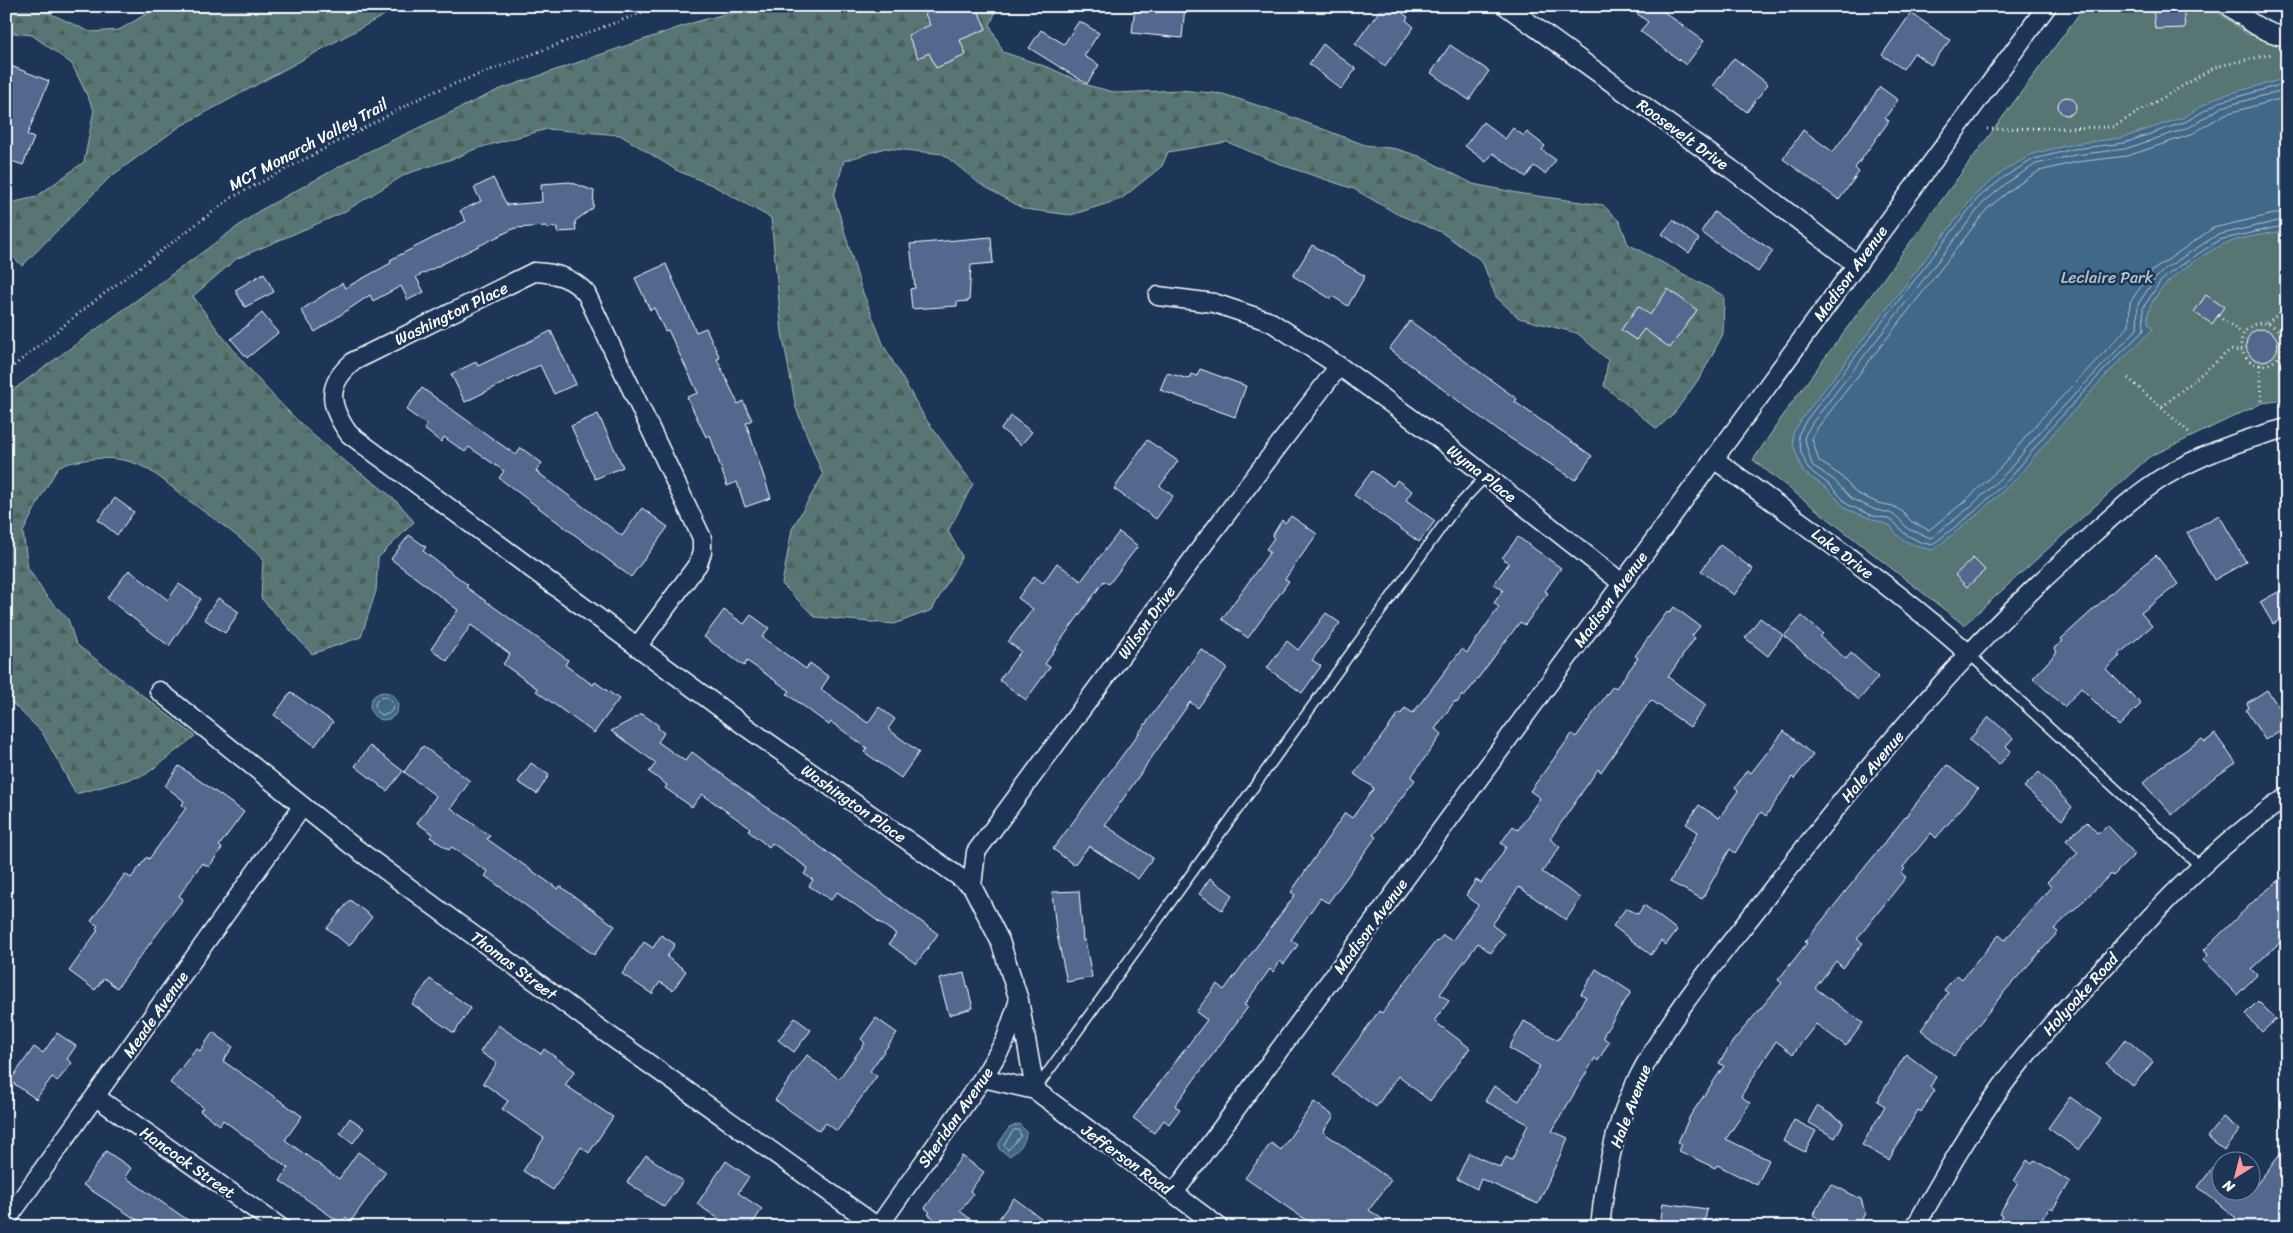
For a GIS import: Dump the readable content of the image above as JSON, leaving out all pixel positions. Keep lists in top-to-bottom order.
{
  "streets": {
    "street": [
      "Roosevelt Drive",
      "Madison Avenue",
      "Washington Place",
      "Wyma Place",
      "Lake Drive",
      "Wilson Drive",
      "Hale Avenue",
      "Thomas Street",
      "Holyoake Road",
      "Meade Avenue",
      "Sheridan Avenue",
      "Jefferson Road",
      "Hancock Street"
    ],
    "path": ["MCT Monarch Valley Trail"]
  },
  "crossings": [
    ["Roosevelt Drive", "Madison Avenue"],
    ["Madison Avenue", "Wyma Place"],
    ["Madison Avenue", "Lake Drive"],
    ["Madison Avenue", "Jefferson Road"],
    ["Washington Place", "Wilson Drive"],
    ["Washington Place", "Sheridan Avenue"],
    ["Wyma Place", "Wilson Drive"],
    ["Lake Drive", "Hale Avenue"],
    ["Thomas Street", "Meade Avenue"],
    ["Thomas Street", "Sheridan Avenue"],
    ["Meade Avenue", "Hancock Street"],
    ["Sheridan Avenue", "Jefferson Road"]
  ],
  "parks": ["Leclaire Park"],
  "north": "bottom left"
}
